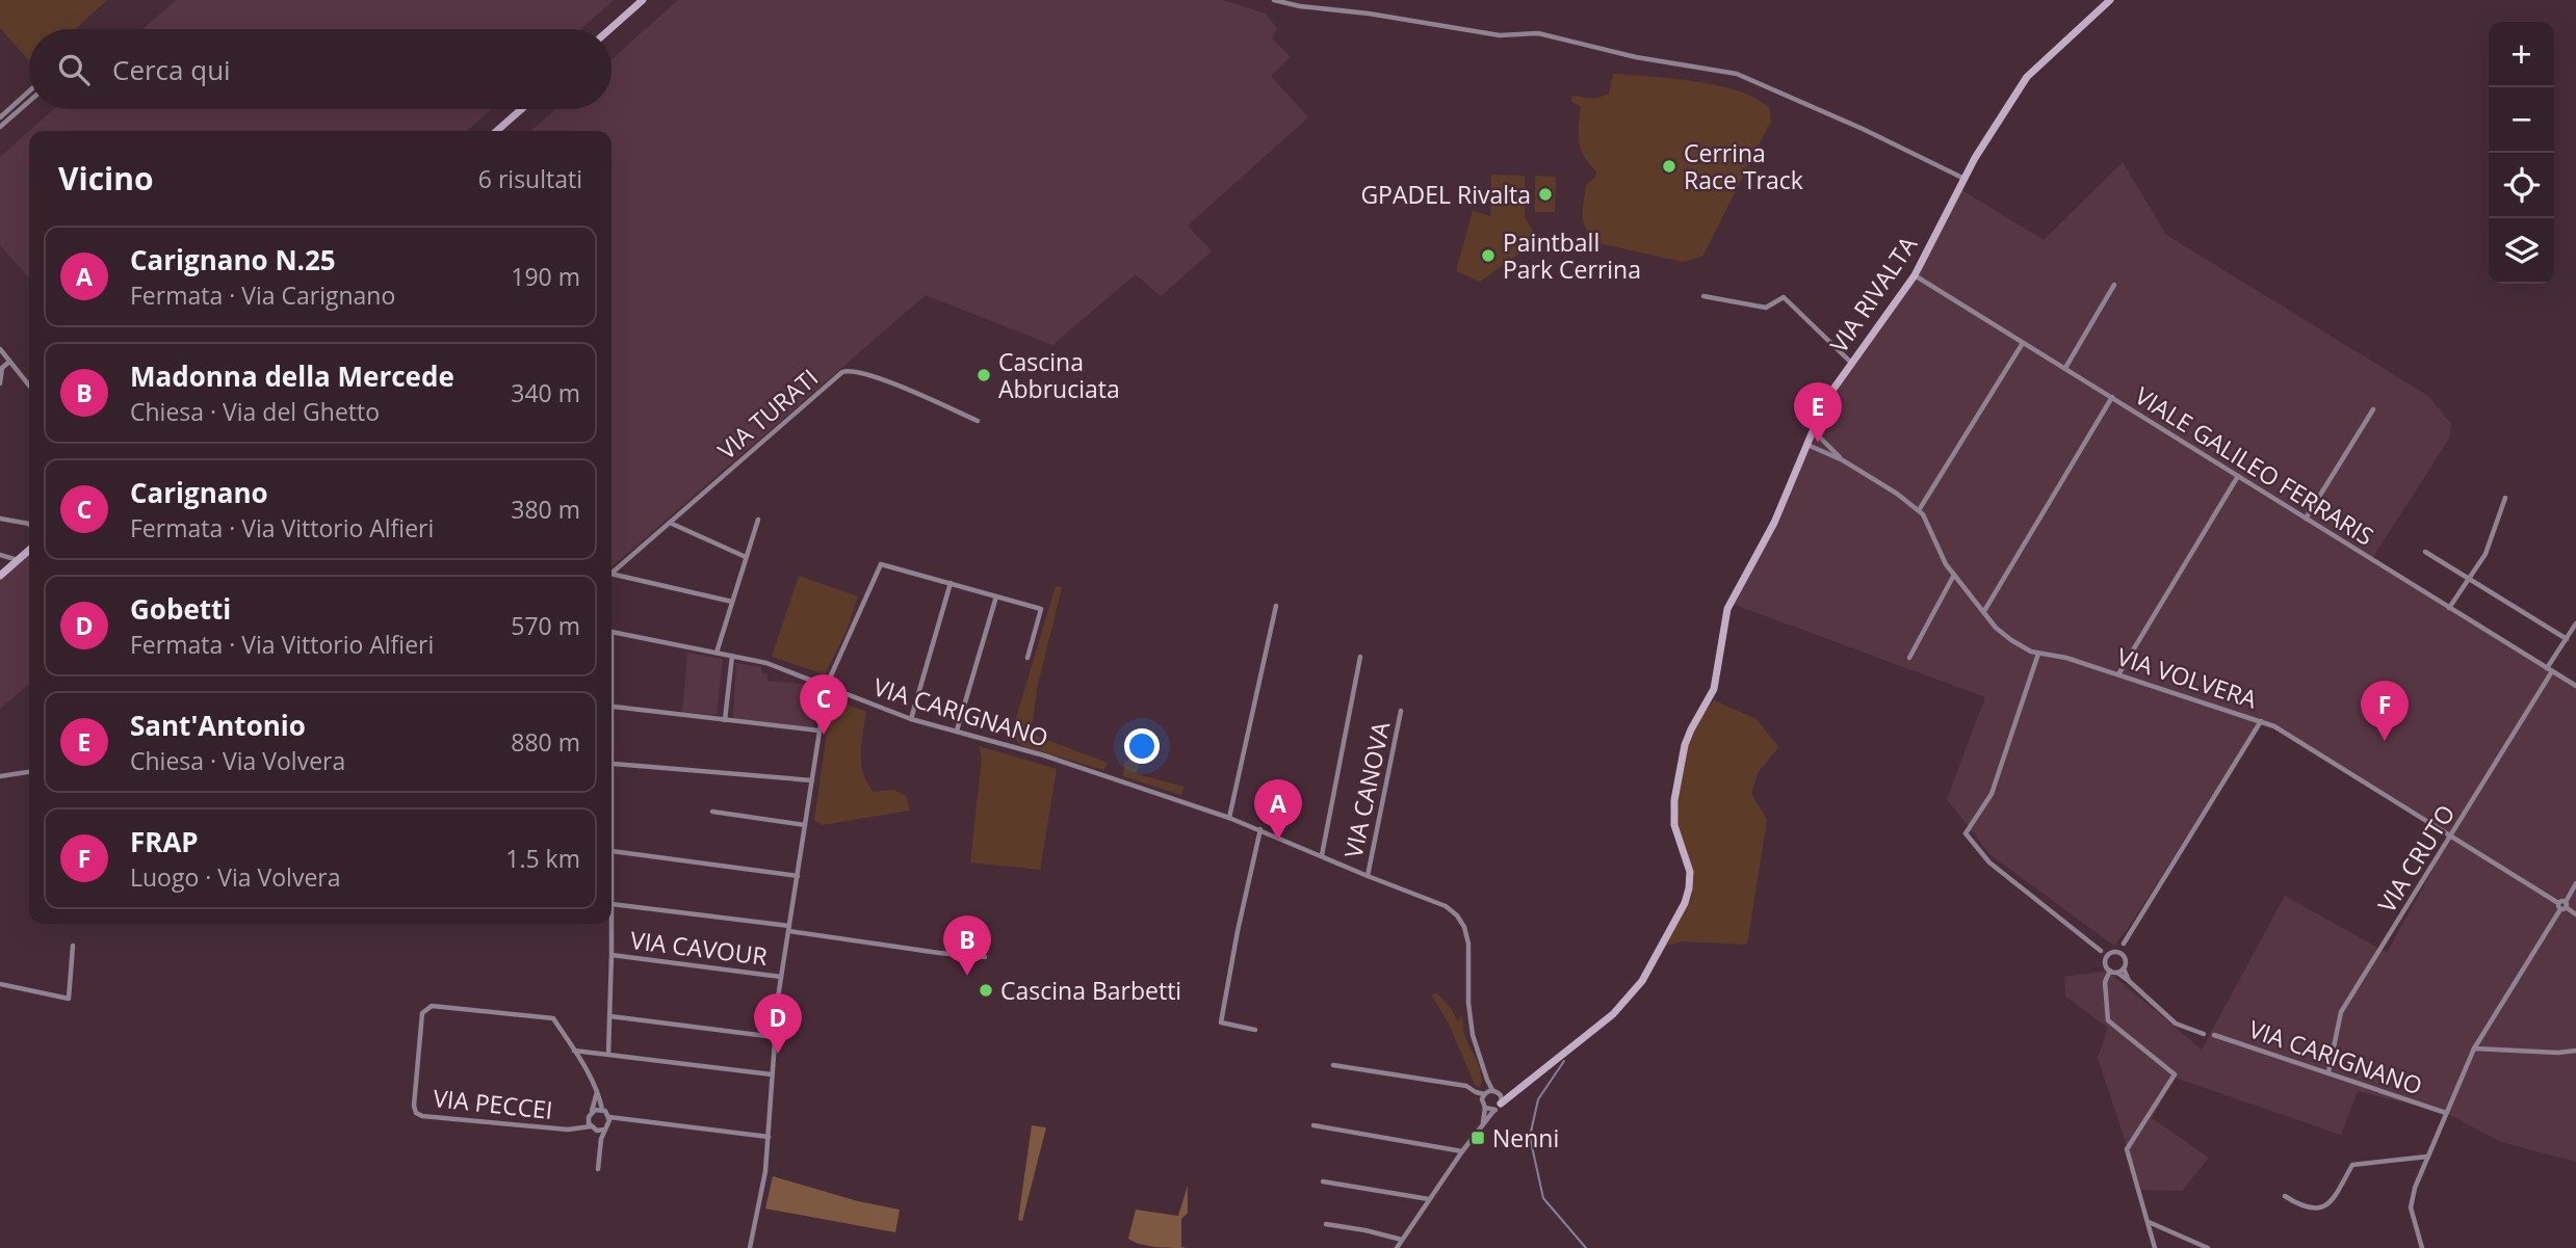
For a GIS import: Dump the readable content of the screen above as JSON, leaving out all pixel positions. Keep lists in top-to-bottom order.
{
  "streets": {
    "street": [
      "VIA RIVALTA",
      "VIA TURATI",
      "VIALE GALILEO FERRARIS",
      "VIA VOLVERA",
      "VIA CARIGNANO",
      "VIA CANOVA",
      "VIA CRUTO",
      "VIA CAVOUR",
      "VIA PECCEI"
    ]
  },
  "crossings": [
    ["VIA RIVALTA", "VIALE GALILEO FERRARIS"],
    ["VIA RIVALTA", "VIA VOLVERA"],
    ["VIALE GALILEO FERRARIS", "VIA CRUTO"],
    ["VIA VOLVERA", "VIA CRUTO"],
    ["VIA CARIGNANO", "VIA CANOVA"],
    ["VIA CARIGNANO", "VIA CRUTO"]
  ],
  "places": {
    "other": [
      "Cerrina Race Track",
      "GPADEL Rivalta",
      "Paintball Park Cerrina",
      "Cascina Abbruciata",
      "Cascina Barbetti"
    ],
    "transit": ["Nenni"]
  },
  "page": {
    "map_buttons": ["+", "−"],
    "search": "Cerca qui",
    "heading": ["Vicino", "6 risultati"],
    "list": [
      {
        "mark": "A",
        "name": "Carignano N.25",
        "note": "Fermata · Via Carignano",
        "value": "190 m"
      },
      {
        "mark": "B",
        "name": "Madonna della Mercede",
        "note": "Chiesa · Via del Ghetto",
        "value": "340 m"
      },
      {
        "mark": "C",
        "name": "Carignano",
        "note": "Fermata · Via Vittorio Alfieri",
        "value": "380 m"
      },
      {
        "mark": "D",
        "name": "Gobetti",
        "note": "Fermata · Via Vittorio Alfieri",
        "value": "570 m"
      },
      {
        "mark": "E",
        "name": "Sant'Antonio",
        "note": "Chiesa · Via Volvera",
        "value": "880 m"
      },
      {
        "mark": "F",
        "name": "FRAP",
        "note": "Luogo · Via Volvera",
        "value": "1.5 km"
      }
    ],
    "pins": [
      "E",
      "C",
      "F",
      "A",
      "B",
      "D"
    ]
  }
}
